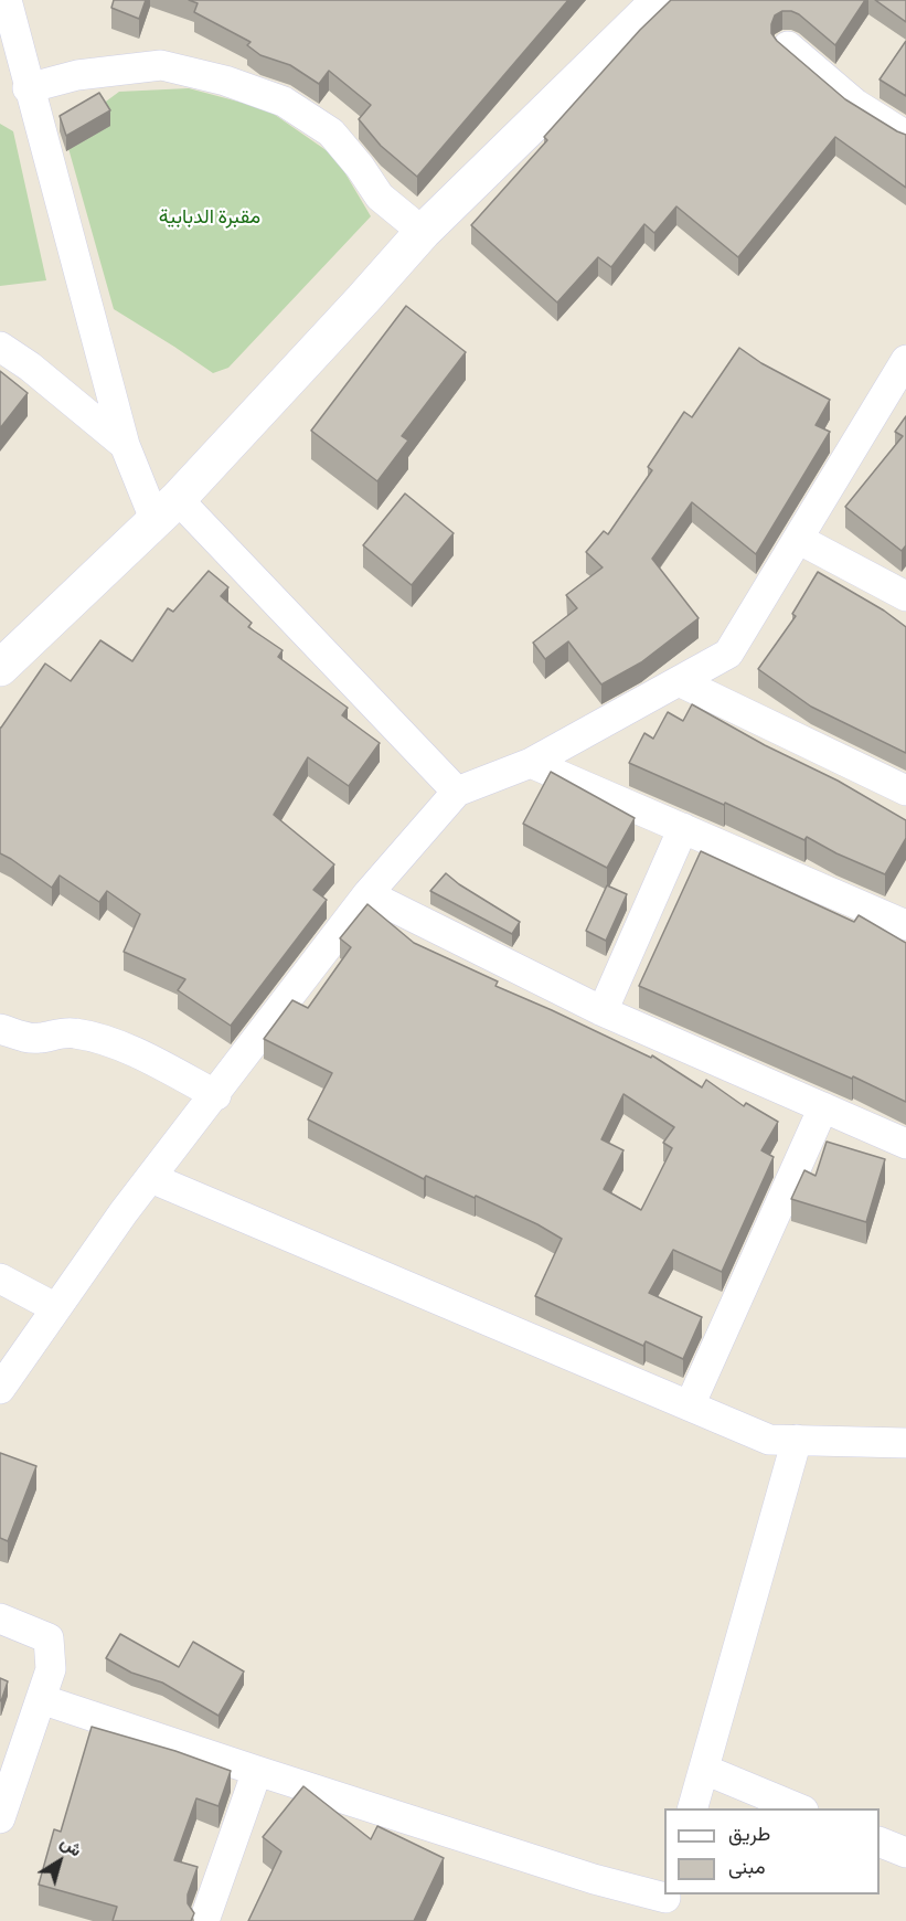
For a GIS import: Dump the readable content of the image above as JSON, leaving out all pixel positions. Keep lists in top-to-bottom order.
{
  "parks": ["مقبرة الدبابية"],
  "legend": ["طريق", "مبنى"],
  "north": "top right"
}
